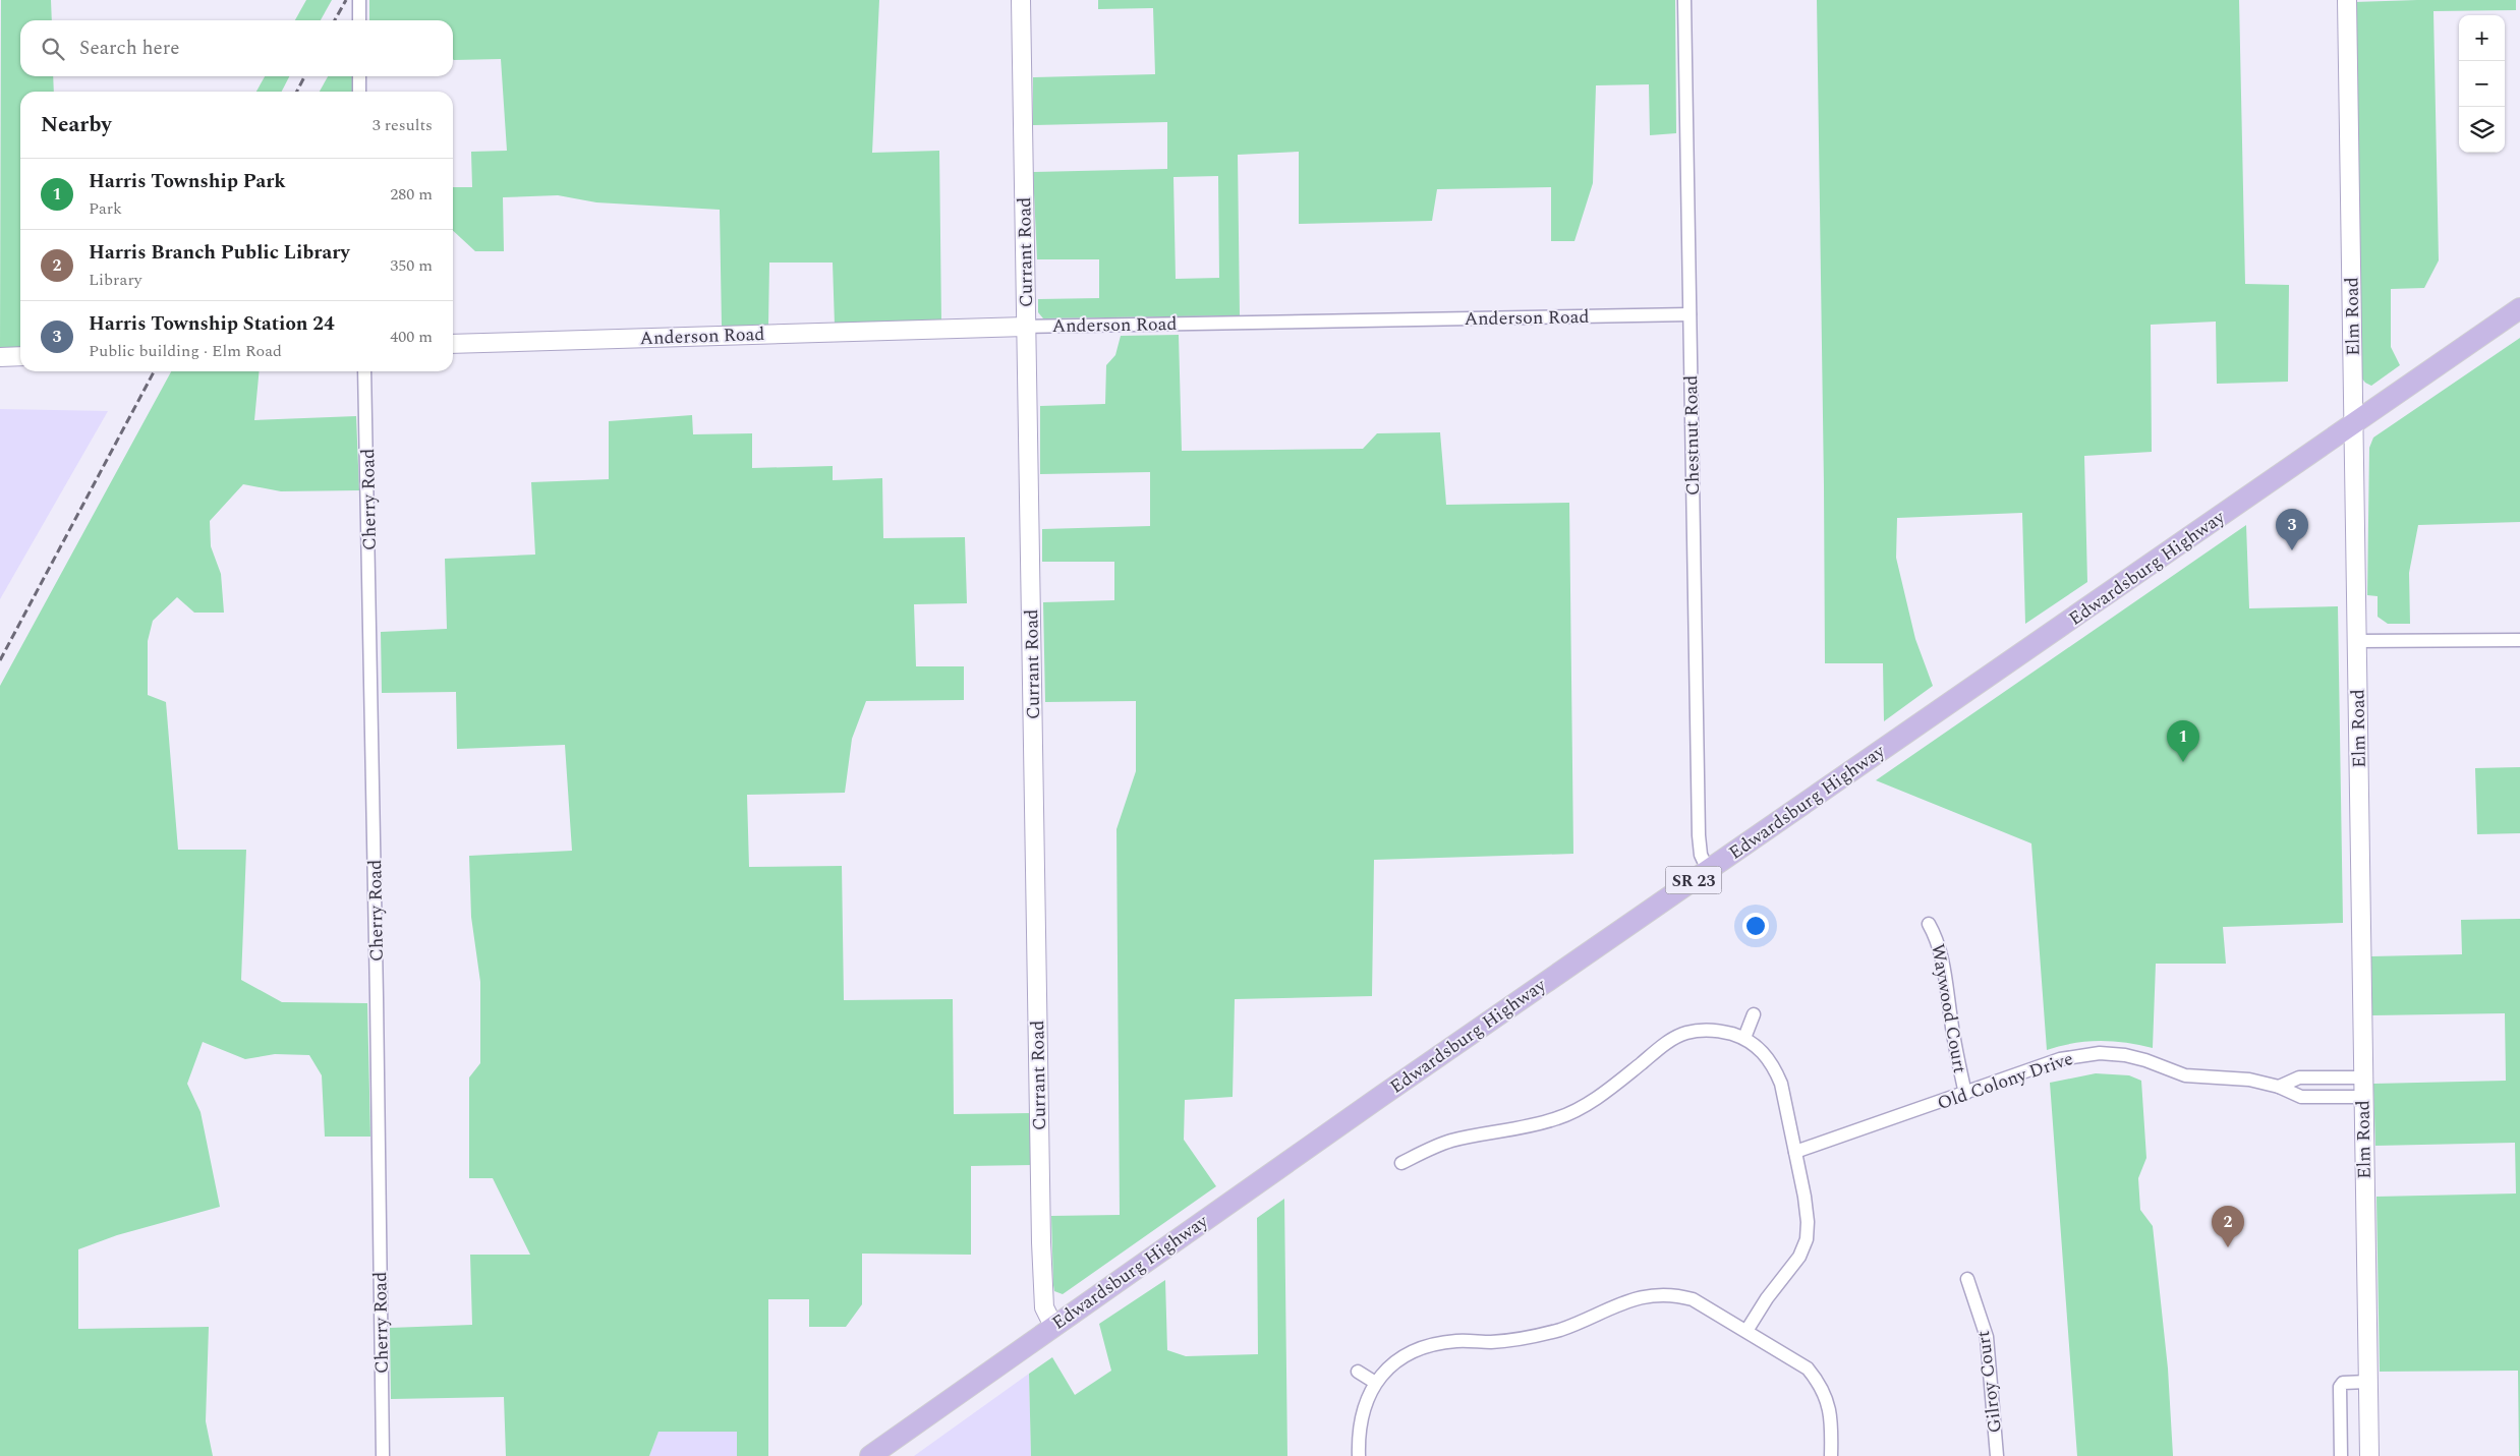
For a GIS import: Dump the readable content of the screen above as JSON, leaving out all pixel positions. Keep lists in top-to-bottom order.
{
  "streets": {
    "main road": ["Edwardsburg Highway", "SR 23"],
    "street": [
      "Currant Road",
      "Elm Road",
      "Anderson Road",
      "Chestnut Road",
      "Cherry Road",
      "Waywood Court",
      "Old Colony Drive",
      "Gilroy Court"
    ]
  },
  "crossings": [
    ["Currant Road", "Anderson Road"],
    ["Currant Road", "Edwardsburg Highway"],
    ["Elm Road", "Edwardsburg Highway"],
    ["Elm Road", "Old Colony Drive"],
    ["Anderson Road", "Chestnut Road"],
    ["Chestnut Road", "Edwardsburg Highway"],
    ["Waywood Court", "Old Colony Drive"]
  ],
  "page": {
    "map_buttons": ["+", "−"],
    "search": "Search here",
    "heading": ["Nearby", "3 results"],
    "list": [
      {
        "mark": "1",
        "name": "Harris Township Park",
        "note": "Park",
        "value": "280 m"
      },
      {
        "mark": "2",
        "name": "Harris Branch Public Library",
        "note": "Library",
        "value": "350 m"
      },
      {
        "mark": "3",
        "name": "Harris Township Station 24",
        "note": "Public building · Elm Road",
        "value": "400 m"
      }
    ],
    "pins": ["3", "1", "2"]
  }
}
